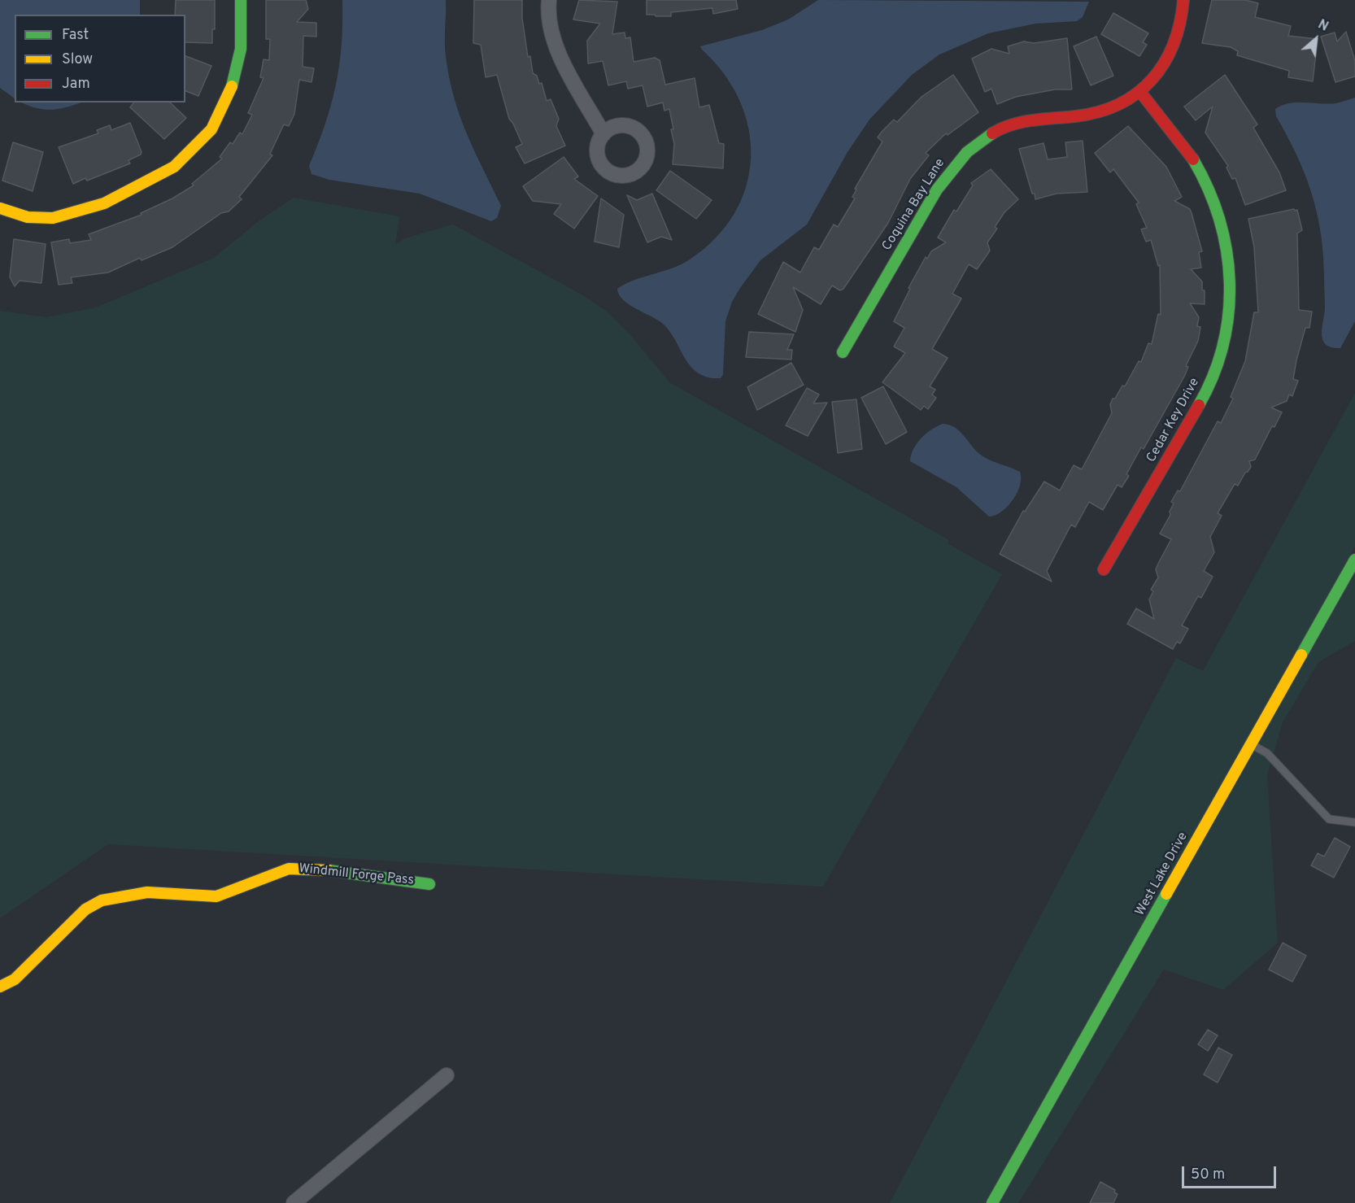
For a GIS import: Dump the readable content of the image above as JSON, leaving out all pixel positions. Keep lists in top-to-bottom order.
{
  "streets": {
    "street": [
      "Coquina Bay Lane",
      "Cedar Key Drive",
      "West Lake Drive",
      "Windmill Forge Pass"
    ]
  },
  "crossings": [
    ["Coquina Bay Lane", "Cedar Key Drive"]
  ],
  "legend": ["Fast", "Slow", "Jam"],
  "scale_bar": "50 m",
  "north": "top right"
}
